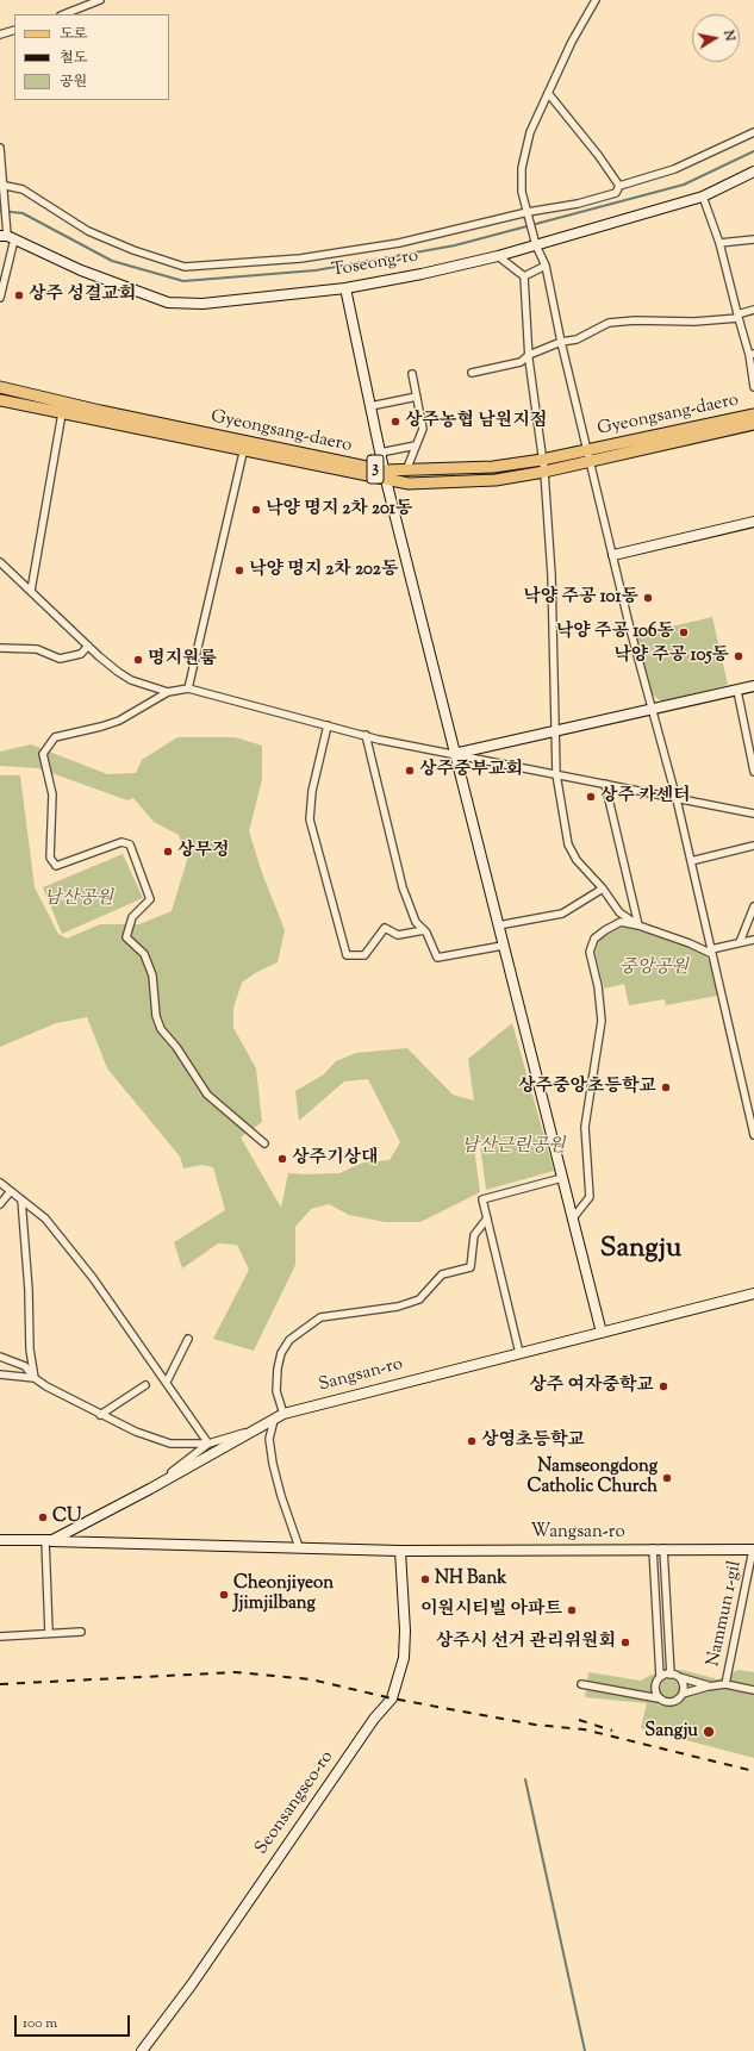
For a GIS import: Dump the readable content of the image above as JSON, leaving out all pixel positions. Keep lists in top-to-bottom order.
{
  "streets": {
    "main road": ["Gyeongsang-daero", "3"],
    "street": [
      "Toseong-ro",
      "Sangsan-ro",
      "Wangsan-ro",
      "Nammun 1-gil",
      "Seonsangseo-ro"
    ]
  },
  "crossings": [
    ["Sangsan-ro", "Wangsan-ro"],
    ["Wangsan-ro", "Nammun 1-gil"],
    ["Wangsan-ro", "Seonsangseo-ro"]
  ],
  "districts": ["Sangju"],
  "parks": ["남산공원", "중앙공원", "남산근린공원"],
  "places": [
    "상주 성결교회",
    "상주농협 남원지점",
    "낙양 명지 2차 201동",
    "낙양 명지 2차 202동",
    "낙양 주공 101동",
    "낙양 주공 106동",
    "낙양 주공 105동",
    "명지원룸",
    "상주중부교회",
    "상주 카센터",
    "상무정",
    "상주중앙초등학교",
    "상주기상대",
    "상주 여자중학교",
    "상영초등학교",
    "Namseongdong Catholic Church",
    "CU",
    "NH Bank",
    "Cheonjiyeon Jjimjilbang",
    "이원시티빌 아파트",
    "상주시 선거 관리위원회",
    "Sangju"
  ],
  "legend": ["도로", "철도", "공원"],
  "scale_bar": "100 m",
  "north": "right"
}
